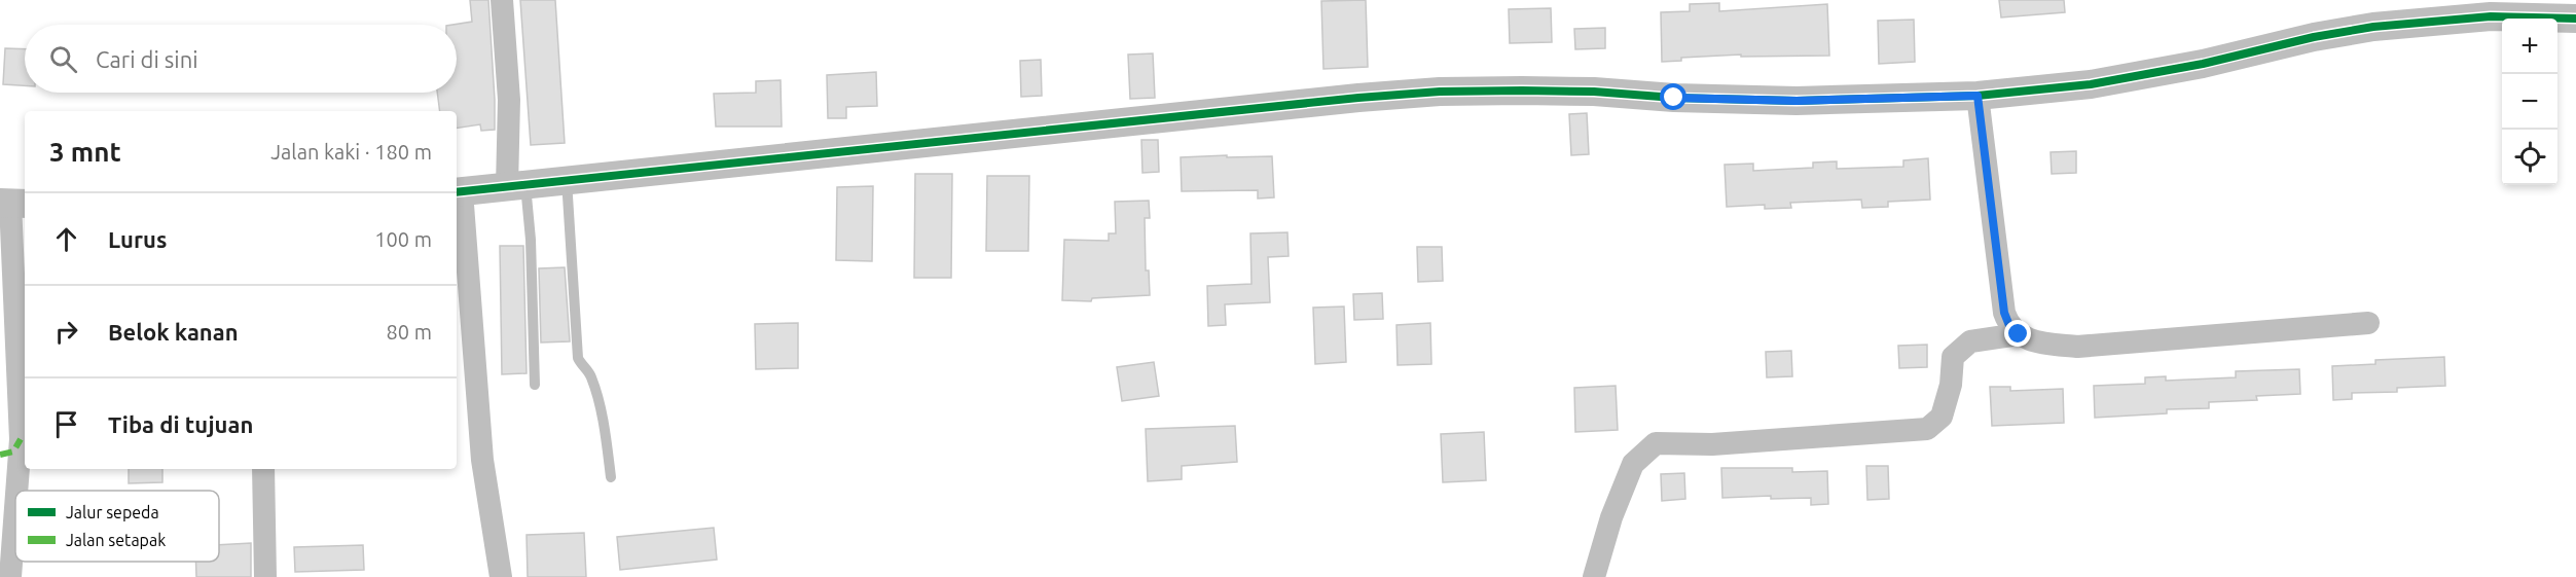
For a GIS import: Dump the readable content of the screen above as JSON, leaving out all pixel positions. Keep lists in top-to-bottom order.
{
  "legend": ["Jalur sepeda", "Jalan setapak"],
  "page": {
    "map_buttons": ["+", "−"],
    "search": "Cari di sini",
    "heading": ["3 mnt", "Jalan kaki · 180 m"],
    "list": [
      ["Lurus", "100 m"],
      ["Belok kanan", "80 m"],
      "Tiba di tujuan"
    ]
  }
}
